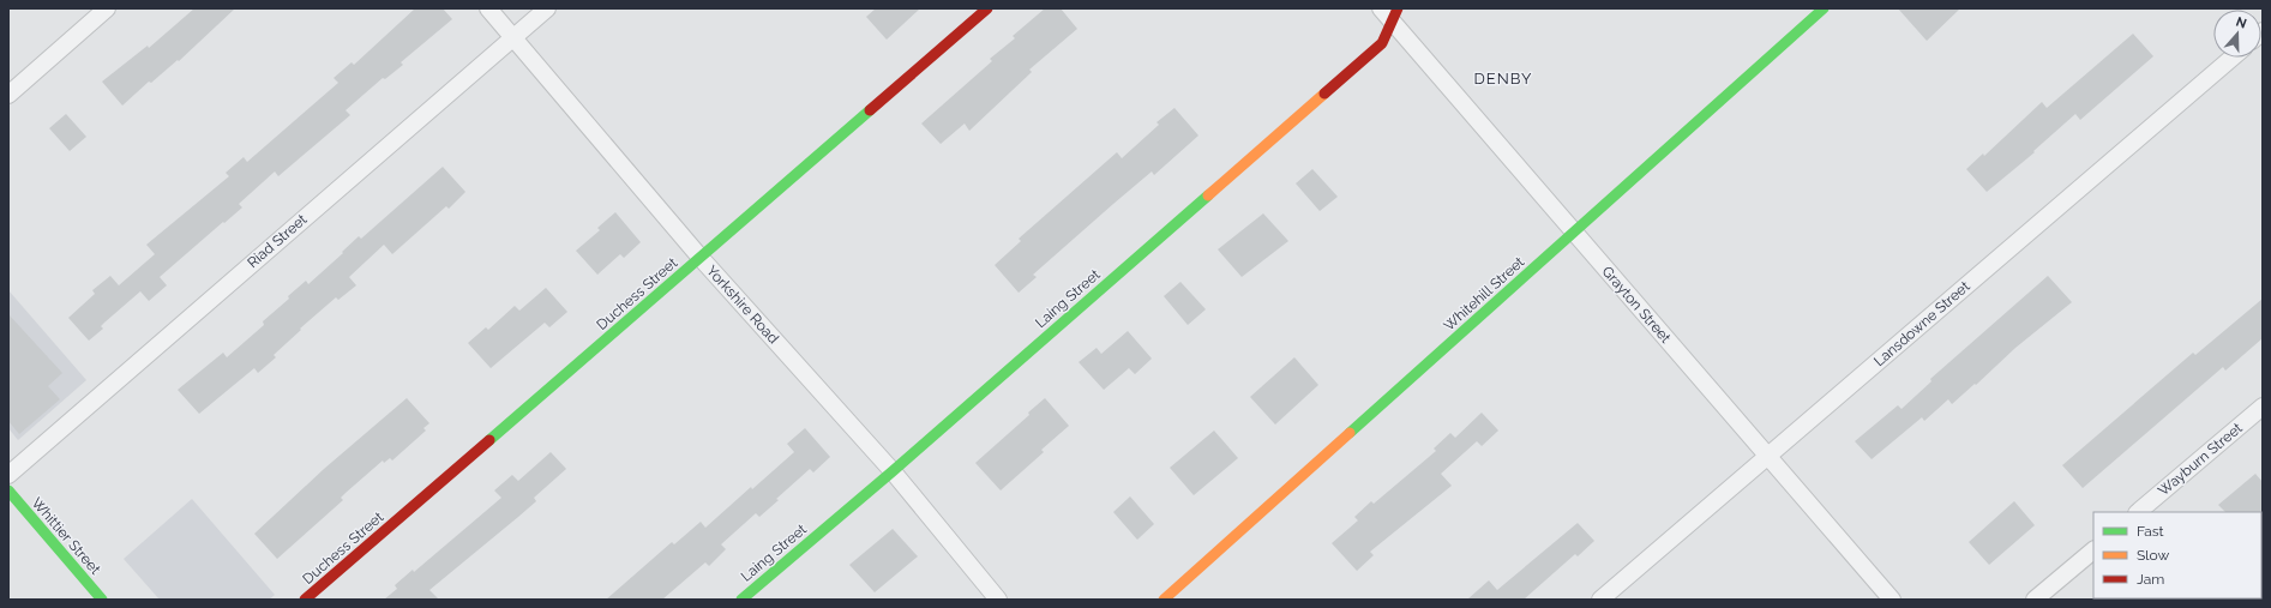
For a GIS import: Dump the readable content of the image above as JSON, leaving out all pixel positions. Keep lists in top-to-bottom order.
{
  "streets": {
    "street": [
      "Riad Street",
      "Duchess Street",
      "Whitehill Street",
      "Laing Street",
      "Yorkshire Road",
      "Grayton Street",
      "Lansdowne Street",
      "Wayburn Street",
      "Whittier Street"
    ]
  },
  "crossings": [
    ["Riad Street", "Yorkshire Road"],
    ["Duchess Street", "Yorkshire Road"],
    ["Whitehill Street", "Grayton Street"],
    ["Laing Street", "Yorkshire Road"],
    ["Laing Street", "Grayton Street"],
    ["Grayton Street", "Lansdowne Street"]
  ],
  "districts": ["DENBY"],
  "legend": ["Fast", "Slow", "Jam"],
  "north": "top"
}
